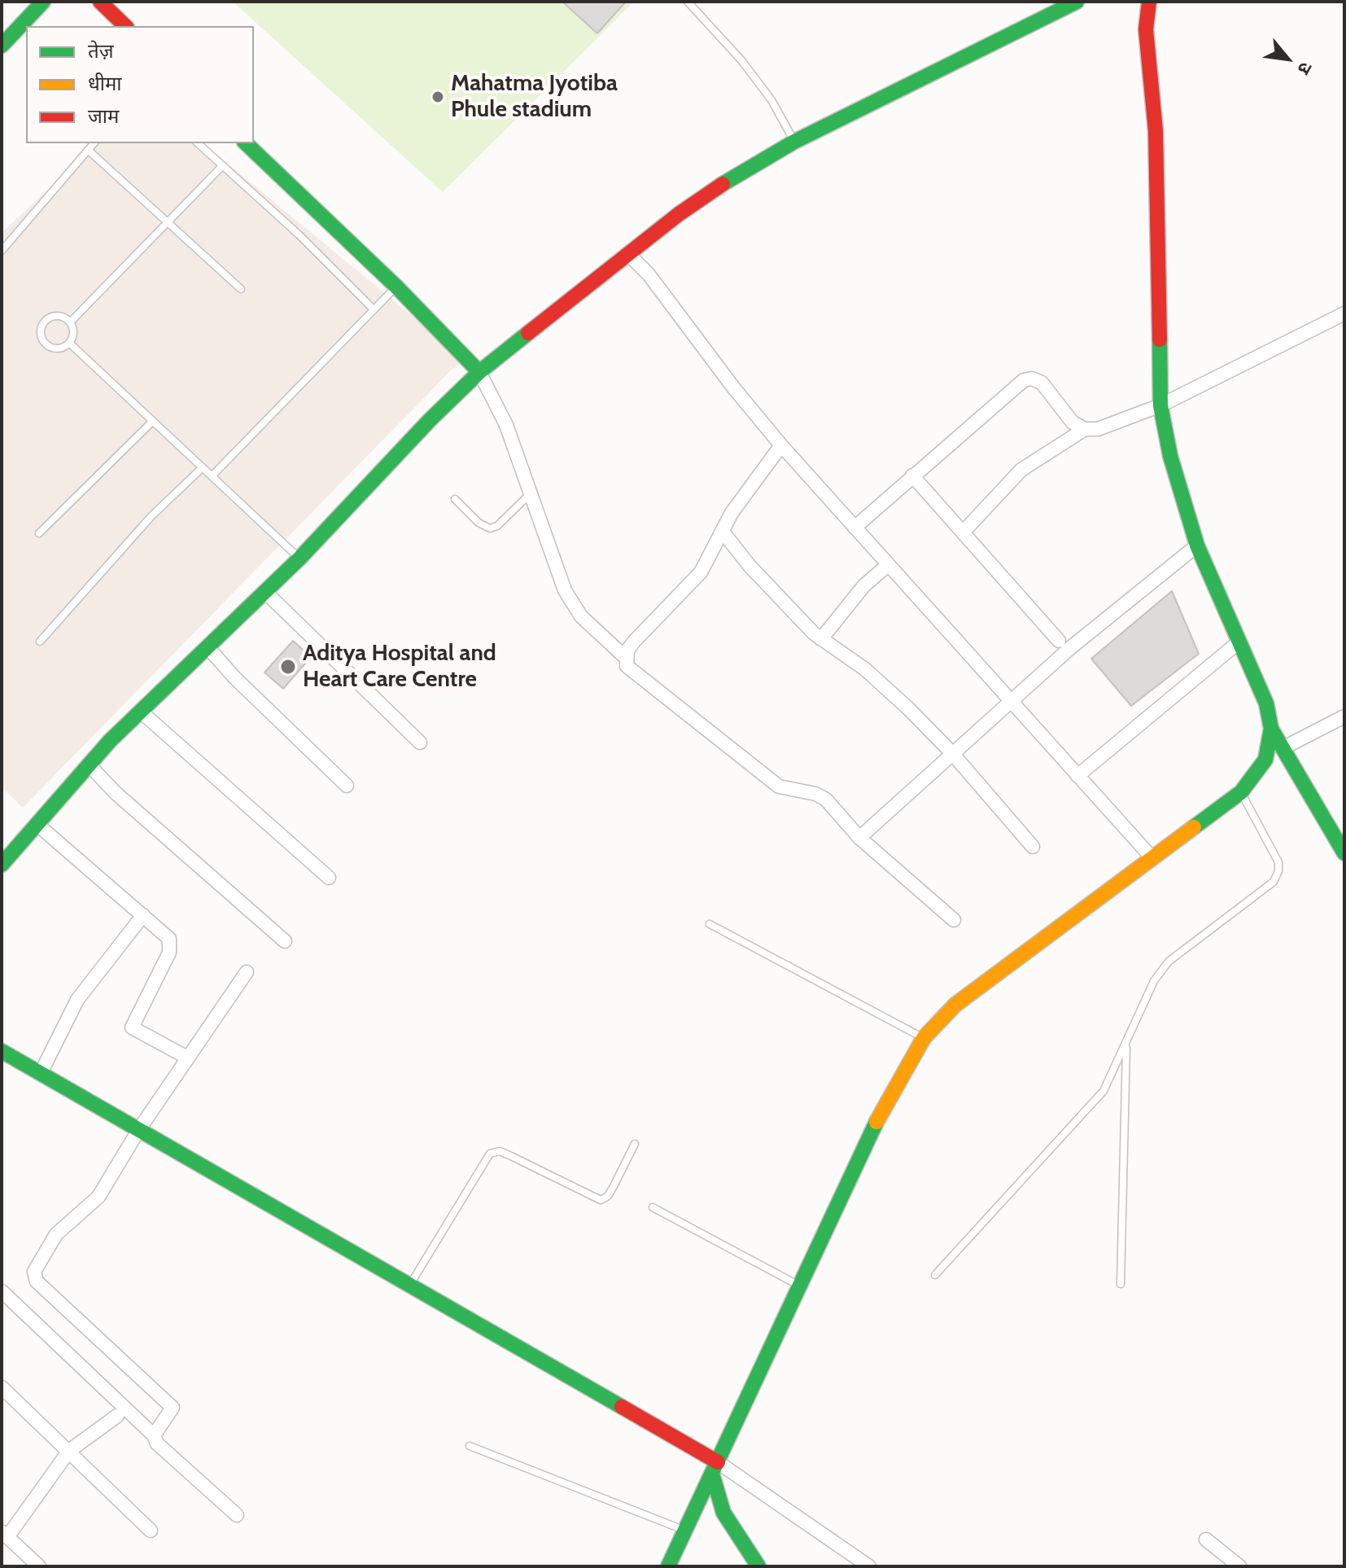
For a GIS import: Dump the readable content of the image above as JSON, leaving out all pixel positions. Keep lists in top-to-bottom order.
{
  "places": ["Mahatma Jyotiba Phule stadium", "Aditya Hospital and Heart Care Centre"],
  "legend": ["तेज़", "धीमा", "जाम"],
  "north": "bottom right"
}
